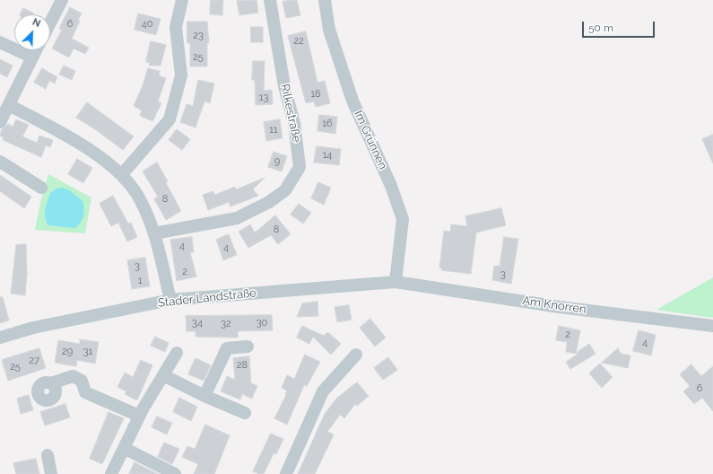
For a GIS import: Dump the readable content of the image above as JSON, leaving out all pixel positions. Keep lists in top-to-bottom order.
{
  "streets": {
    "street": [
      "Rilkestraße",
      "Im Grünnen",
      "Stader Landstraße",
      "Am Knorren"
    ]
  },
  "crossings": [
    ["Im Grünnen", "Stader Landstraße"],
    ["Im Grünnen", "Am Knorren"],
    ["Stader Landstraße", "Am Knorren"]
  ],
  "house_numbers": [
    "6",
    "40",
    "23",
    "22",
    "25",
    "18",
    "13",
    "16",
    "11",
    "14",
    "9",
    "8",
    "8",
    "4",
    "4",
    "3",
    "2",
    "3",
    "1",
    "34",
    "30",
    "32",
    "2",
    "4",
    "29",
    "31",
    "27",
    "28",
    "25",
    "6"
  ],
  "scale_bar": "50 m",
  "north": "top right"
}
